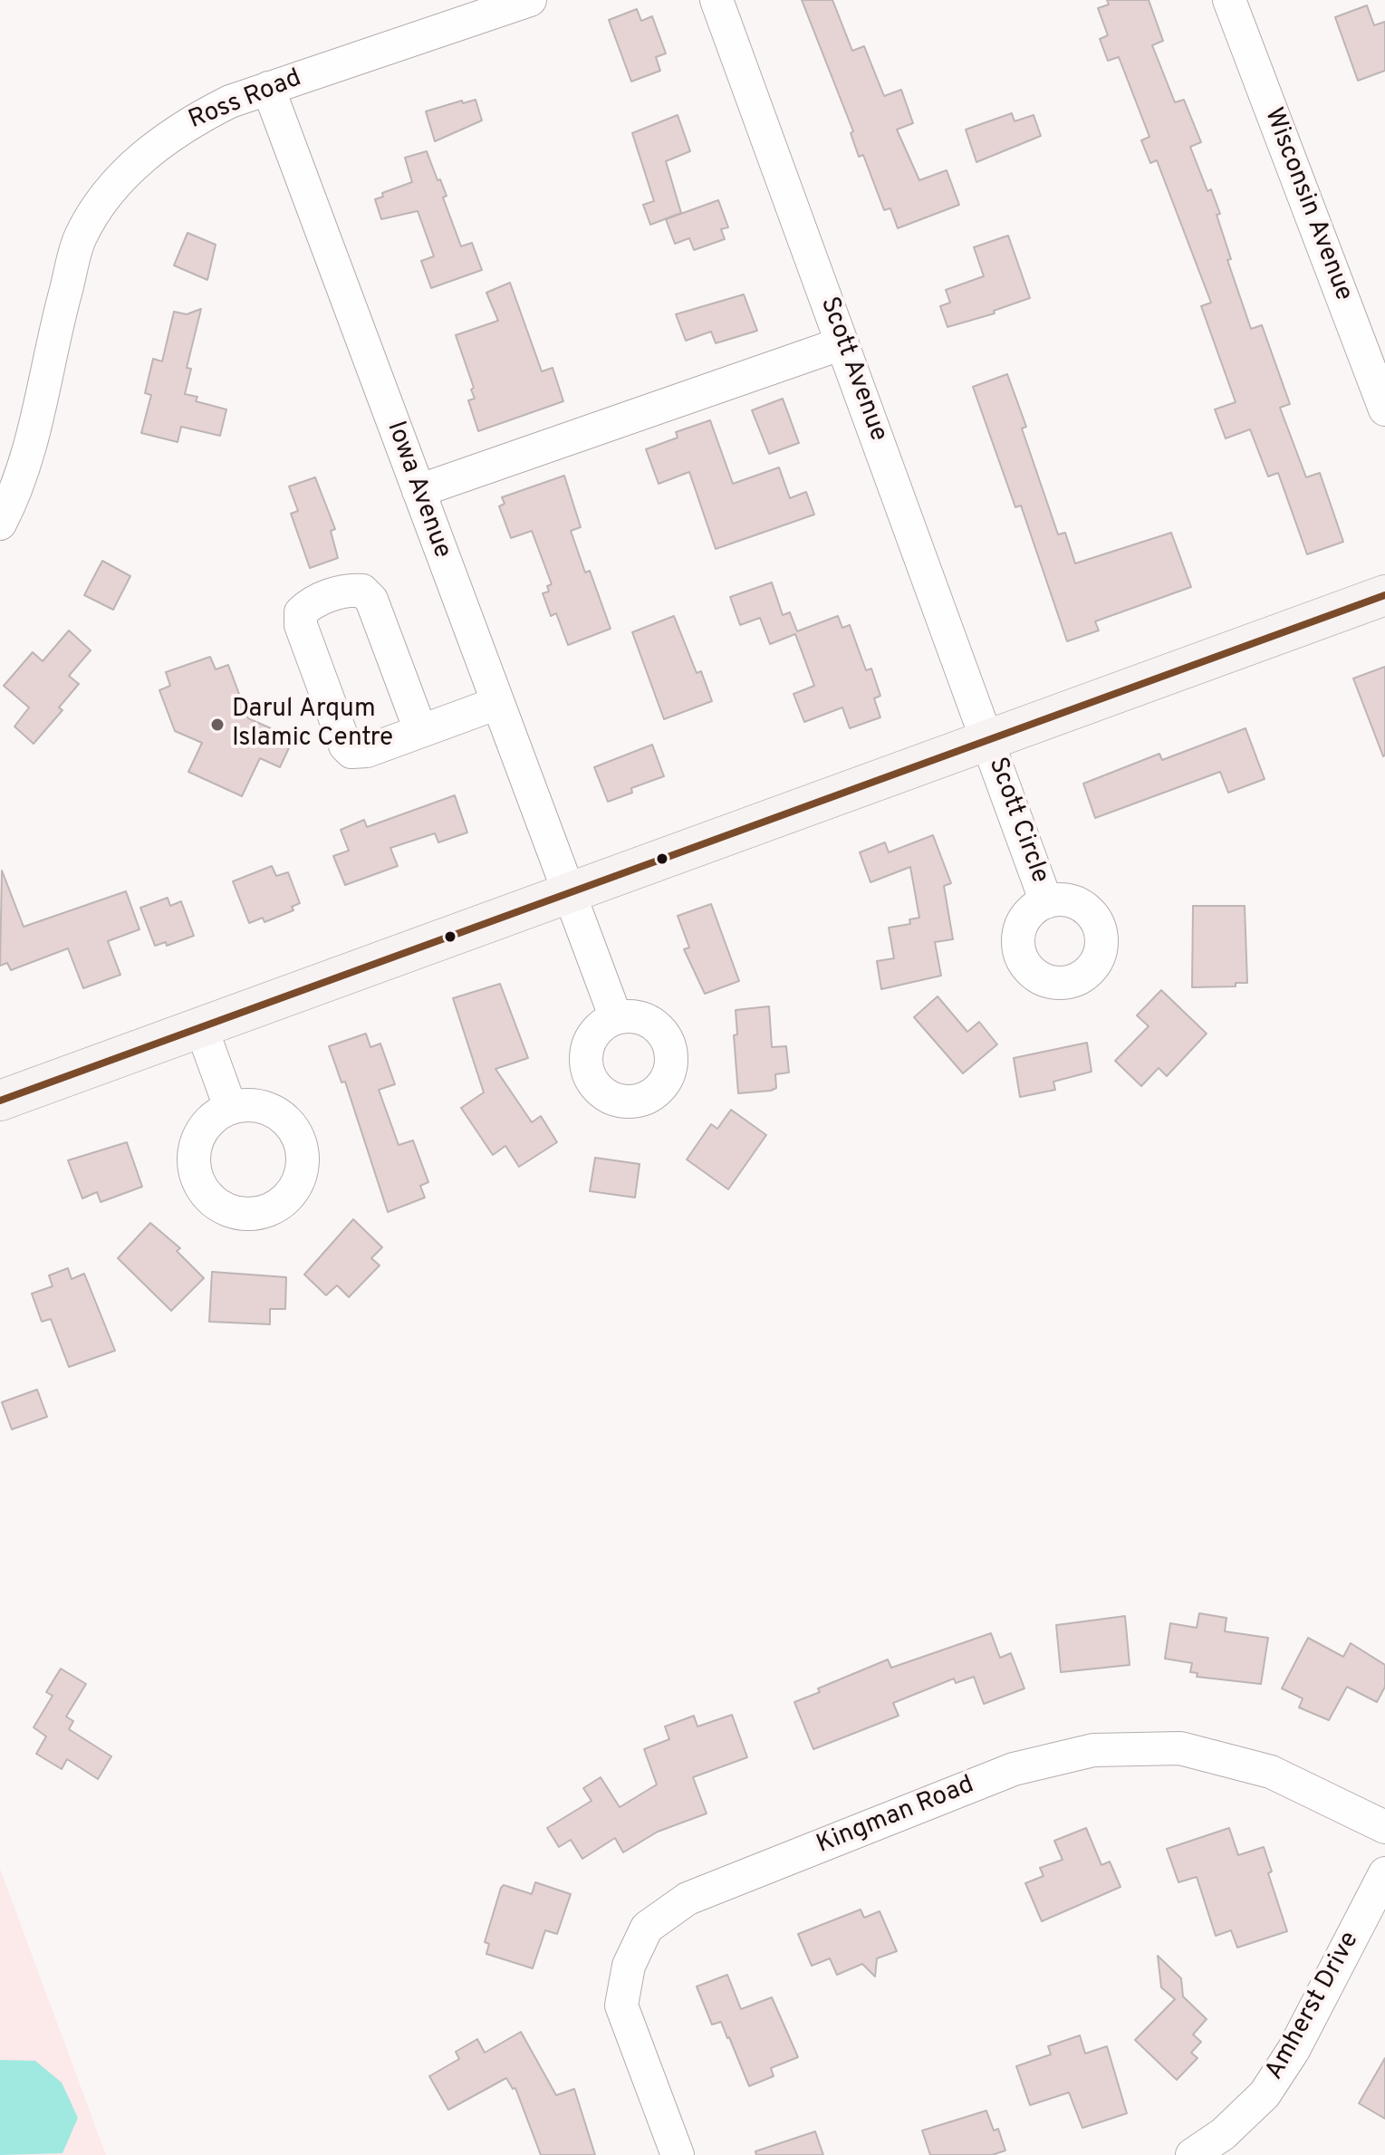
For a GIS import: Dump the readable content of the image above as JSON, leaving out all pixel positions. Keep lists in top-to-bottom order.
{
  "streets": {
    "street": [
      "Ross Road",
      "Wisconsin Avenue",
      "Scott Avenue",
      "Iowa Avenue",
      "Scott Circle",
      "Kingman Road",
      "Amherst Drive"
    ]
  },
  "crossings": [
    ["Ross Road", "Iowa Avenue"],
    ["Scott Avenue", "Scott Circle"]
  ],
  "places": ["Darul Arqum Islamic Centre"]
}
